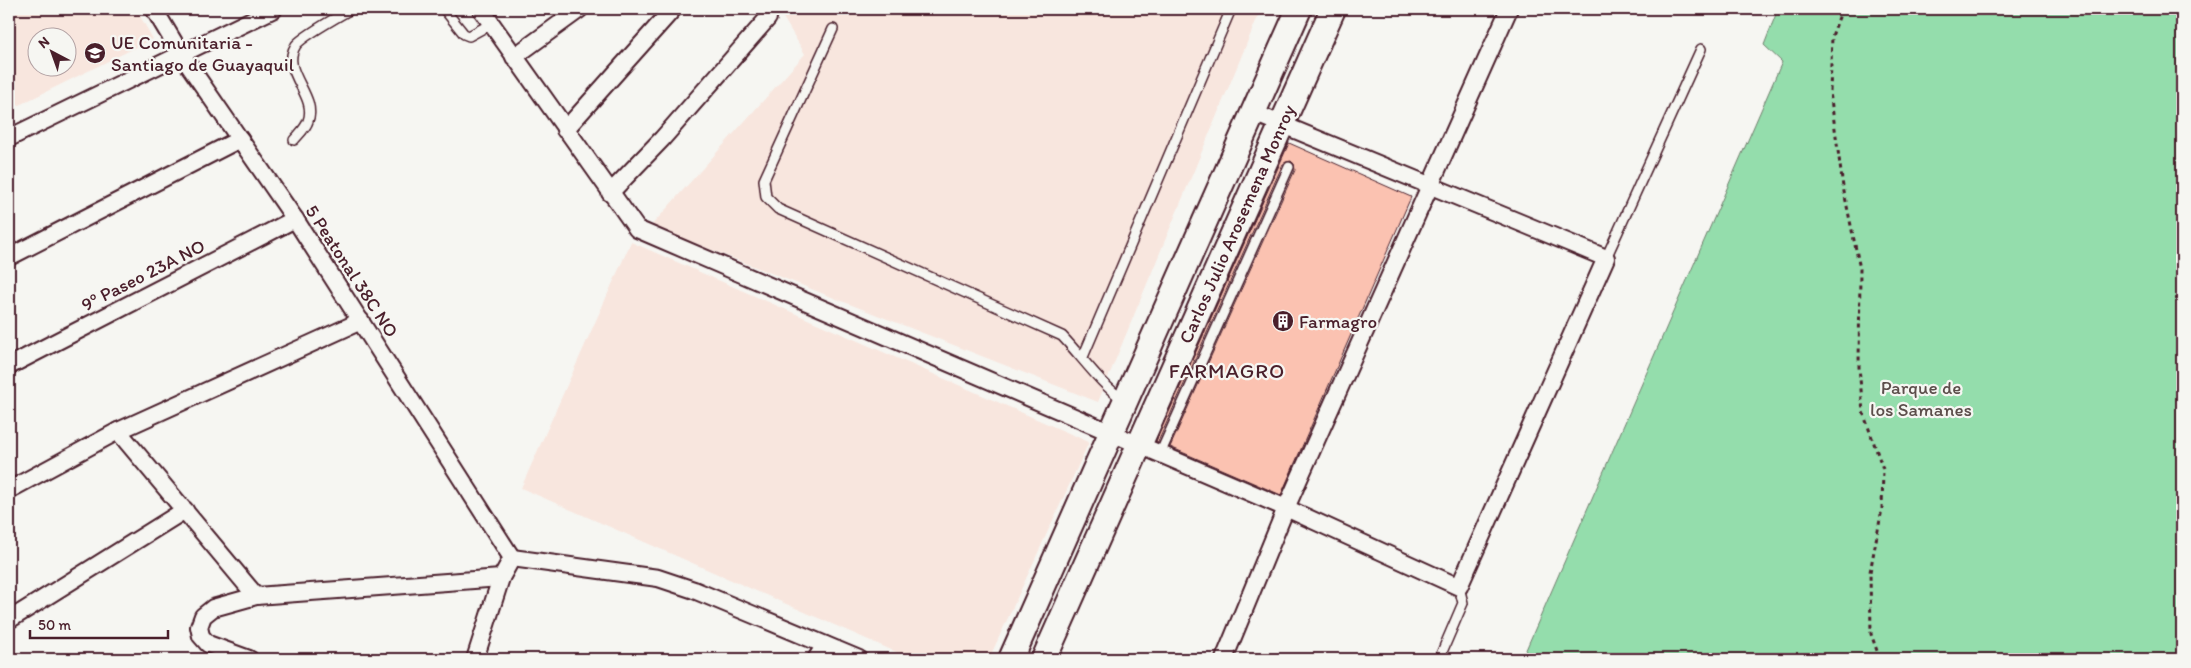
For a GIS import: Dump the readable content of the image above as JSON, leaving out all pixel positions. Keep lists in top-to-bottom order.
{
  "streets": {
    "main road": ["Carlos Julio Arosemena Monroy"],
    "street": ["5 Peatonal 38C NO", "9º Paseo 23A NO"]
  },
  "crossings": [
    ["5 Peatonal 38C NO", "9º Paseo 23A NO"]
  ],
  "districts": ["FARMAGRO"],
  "parks": ["Parque de los Samanes"],
  "places": {
    "school or university": ["UE Comunitaria - Santiago de Guayaquil"],
    "building": ["Farmagro"]
  },
  "scale_bar": "50 m",
  "north": "top left"
}
